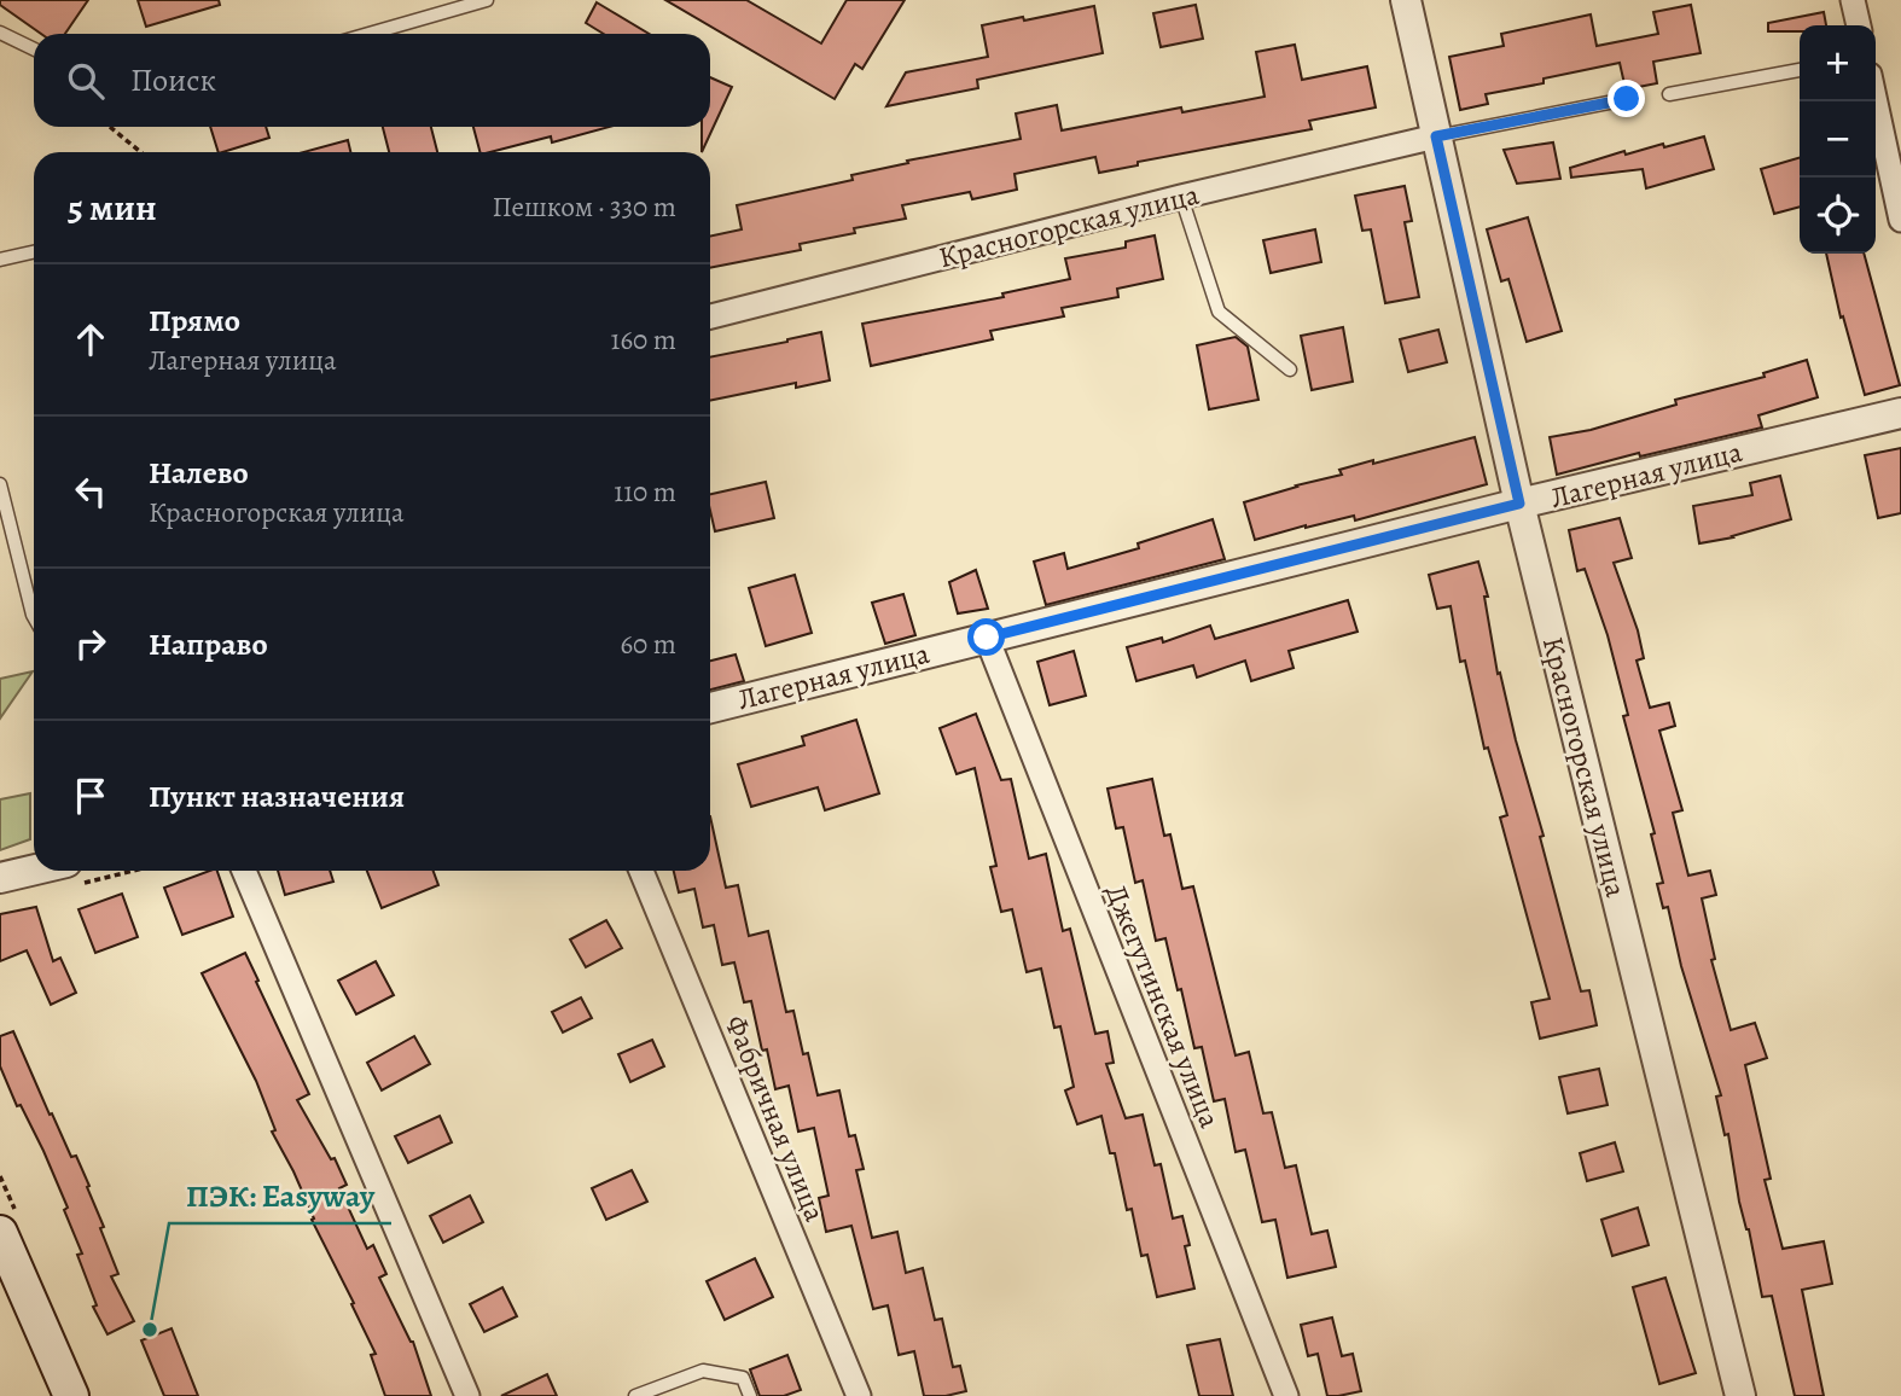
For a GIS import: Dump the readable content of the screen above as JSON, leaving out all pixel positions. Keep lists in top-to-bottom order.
{
  "streets": {
    "street": [
      "Красногорская улица",
      "Лагерная улица",
      "Джегутинская улица",
      "Фабричная улица"
    ]
  },
  "crossings": [
    ["Красногорская улица", "Лагерная улица"],
    ["Лагерная улица", "Джегутинская улица"]
  ],
  "places": ["ПЭК: Easyway"],
  "page": {
    "map_buttons": ["+", "−"],
    "search": "Поиск",
    "heading": ["5 мин", "Пешком · 330 m"],
    "list": [
      ["Прямо", "Лагерная улица", "160 m"],
      ["Налево", "Красногорская улица", "110 m"],
      ["Направо", "60 m"],
      "Пункт назначения"
    ]
  }
}
